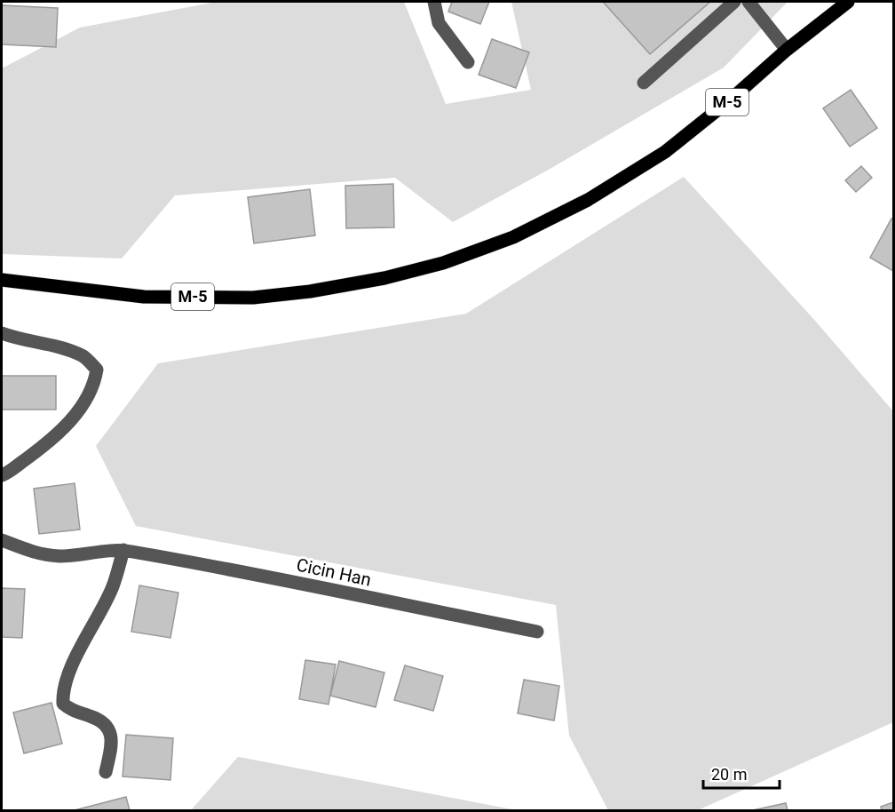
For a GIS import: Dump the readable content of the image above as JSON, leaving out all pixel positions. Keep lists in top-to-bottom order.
{
  "streets": {
    "main road": ["M-5"],
    "street": ["Cicin Han"]
  },
  "scale_bar": "20 m"
}
